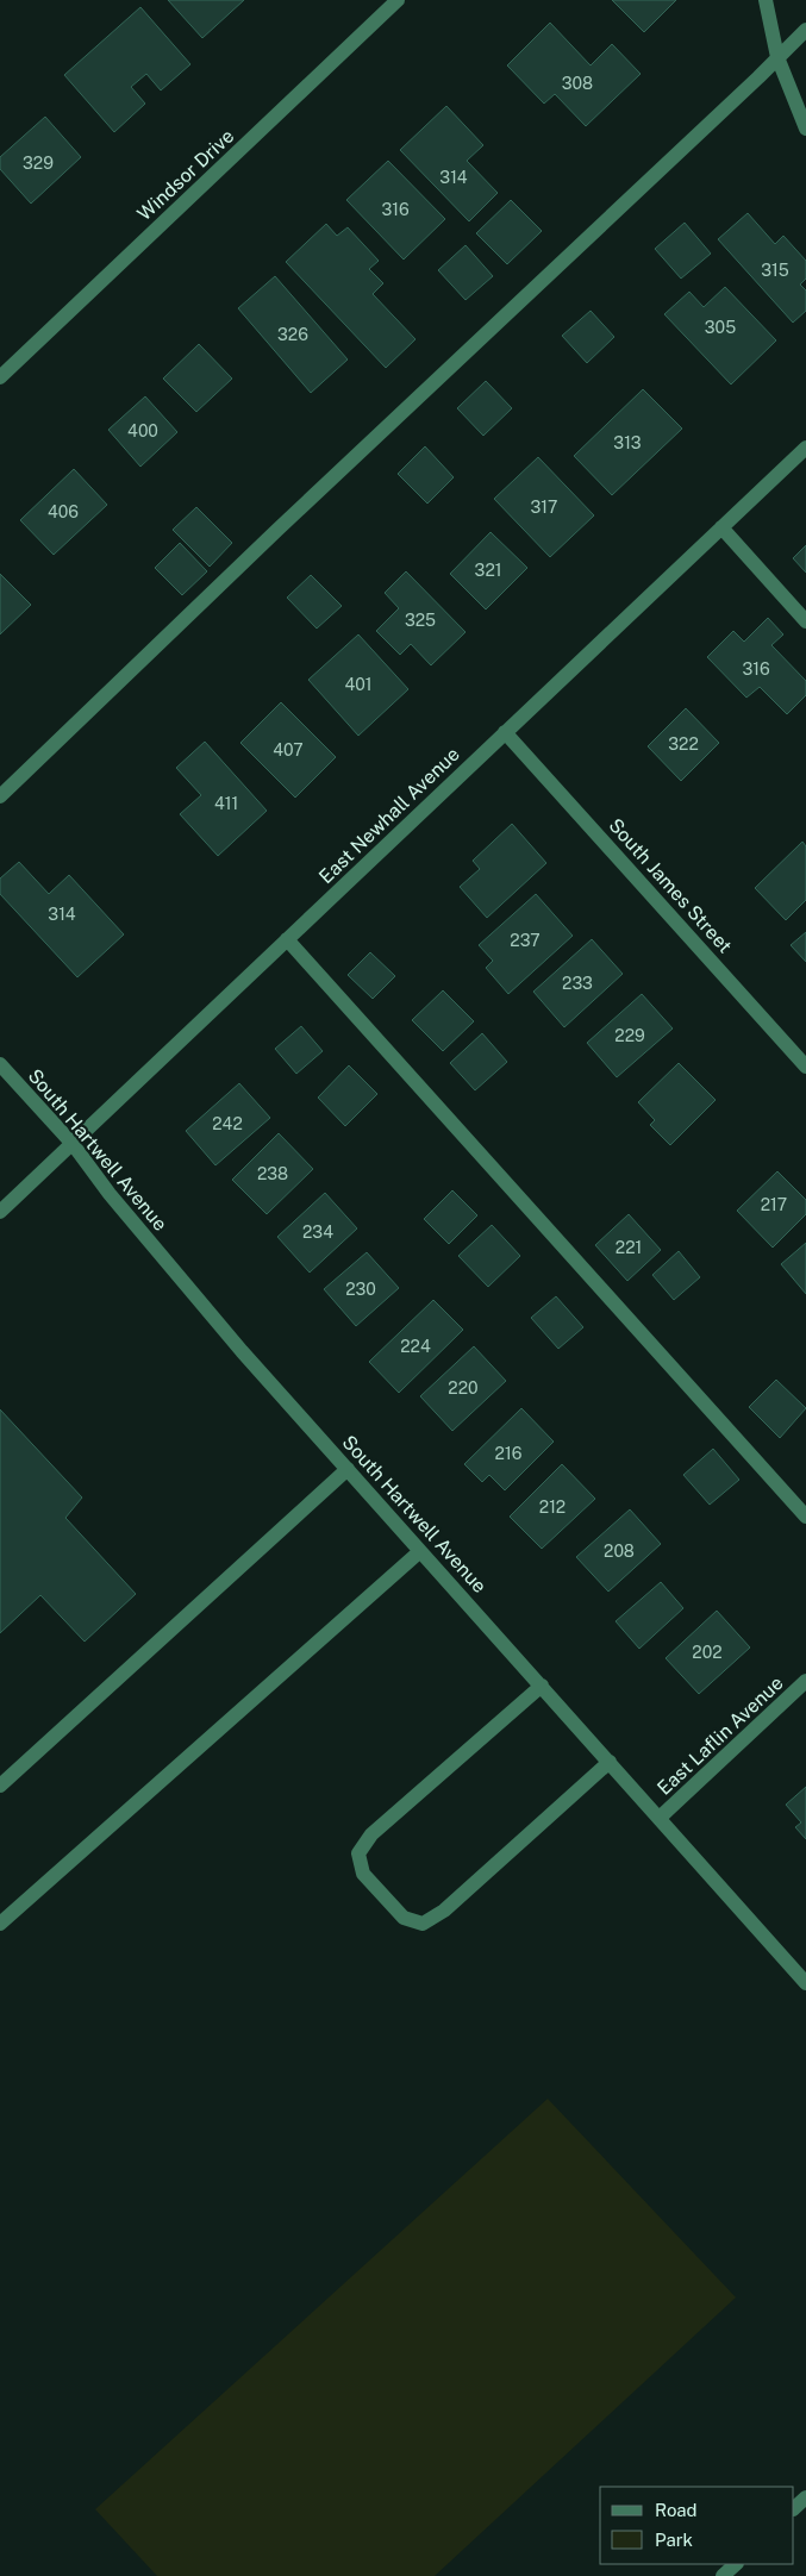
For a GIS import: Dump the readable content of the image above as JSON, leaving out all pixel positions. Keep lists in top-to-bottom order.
{
  "streets": {
    "street": [
      "Windsor Drive",
      "East Newhall Avenue",
      "South James Street",
      "South Hartwell Avenue",
      "East Laflin Avenue"
    ]
  },
  "crossings": [
    ["East Newhall Avenue", "South James Street"],
    ["East Newhall Avenue", "South Hartwell Avenue"],
    ["South Hartwell Avenue", "East Laflin Avenue"]
  ],
  "house_numbers": [
    "308",
    "329",
    "314",
    "316",
    "315",
    "305",
    "326",
    "400",
    "313",
    "317",
    "406",
    "321",
    "325",
    "316",
    "401",
    "322",
    "407",
    "411",
    "314",
    "237",
    "233",
    "229",
    "242",
    "238",
    "217",
    "234",
    "221",
    "230",
    "224",
    "220",
    "216",
    "212",
    "208",
    "202"
  ],
  "legend": ["Road", "Park"]
}
